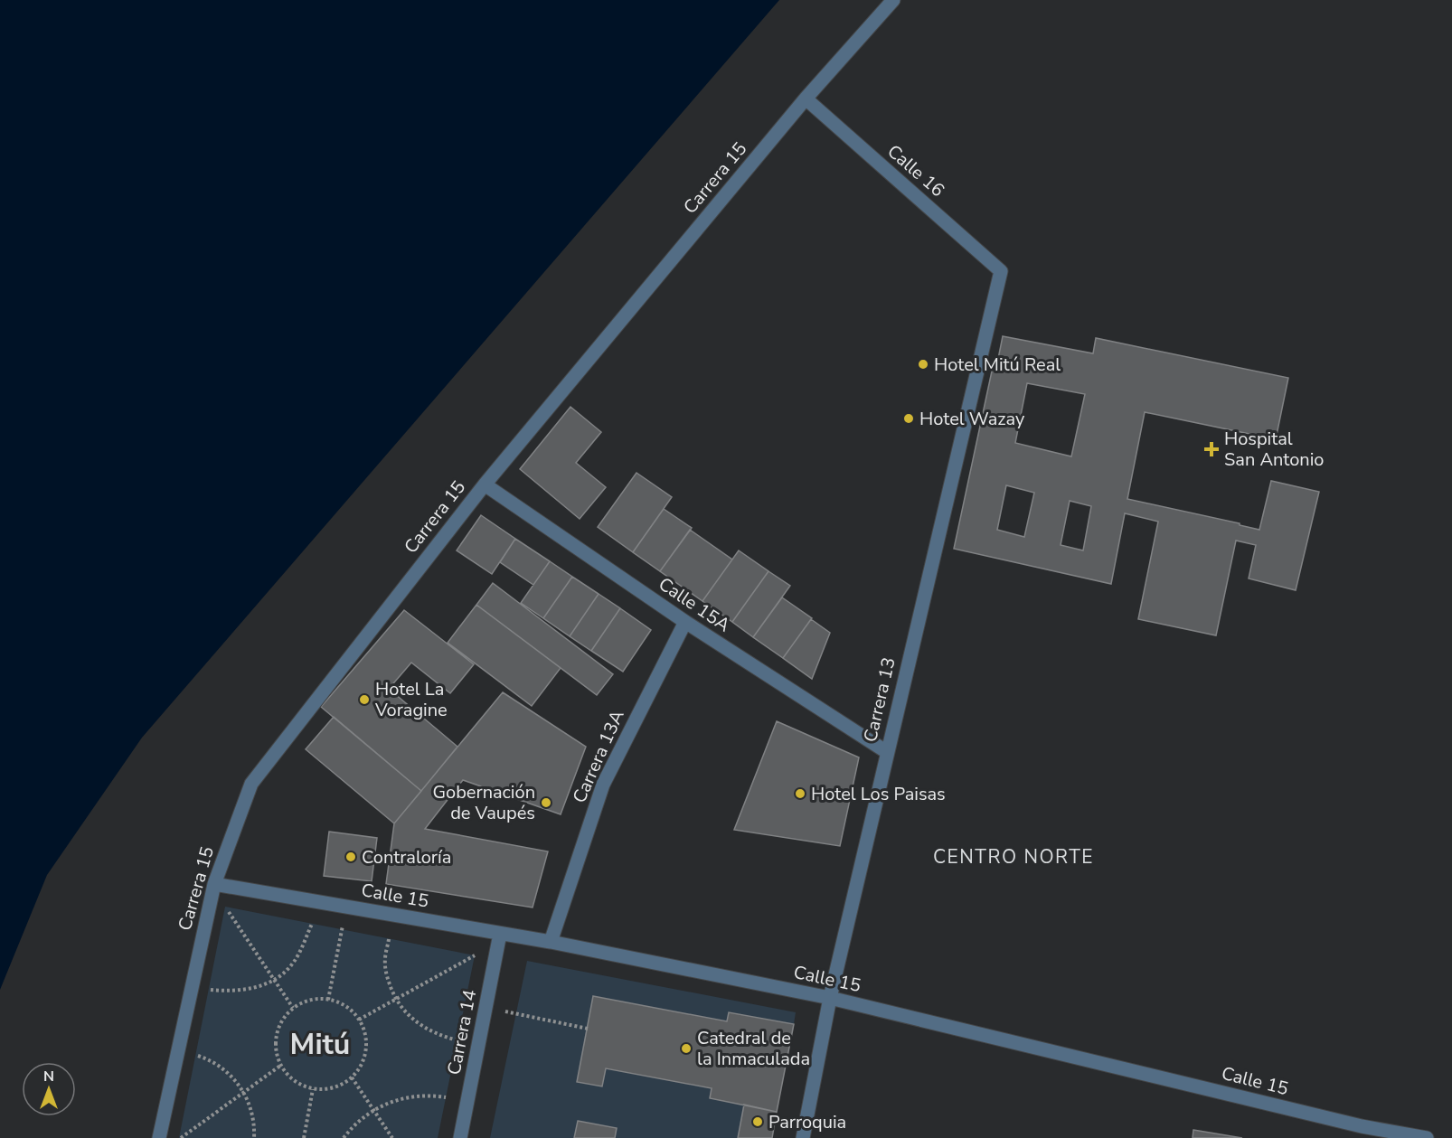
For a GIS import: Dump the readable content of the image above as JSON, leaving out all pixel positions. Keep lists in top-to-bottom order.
{
  "streets": {
    "street": [
      "Calle 16",
      "Carrera 15",
      "Calle 15A",
      "Carrera 13",
      "Carrera 13A",
      "Calle 15",
      "Carrera 14"
    ]
  },
  "crossings": [
    ["Calle 16", "Carrera 15"],
    ["Calle 16", "Carrera 13"],
    ["Carrera 15", "Calle 15A"],
    ["Carrera 15", "Calle 15"],
    ["Calle 15A", "Carrera 13"],
    ["Calle 15A", "Carrera 13A"],
    ["Carrera 13", "Calle 15"],
    ["Carrera 13A", "Calle 15"],
    ["Calle 15", "Carrera 14"]
  ],
  "districts": ["CENTRO NORTE", "Mitú"],
  "places": {
    "other": [
      "Hotel Mitú Real",
      "Hotel Wazay",
      "Hotel La Voragine",
      "Hotel Los Paisas",
      "Gobernación de Vaupés",
      "Contraloría",
      "Catedral de la Inmaculada",
      "Parroquia"
    ],
    "health": ["Hospital San Antonio"]
  },
  "north": "top"
}
